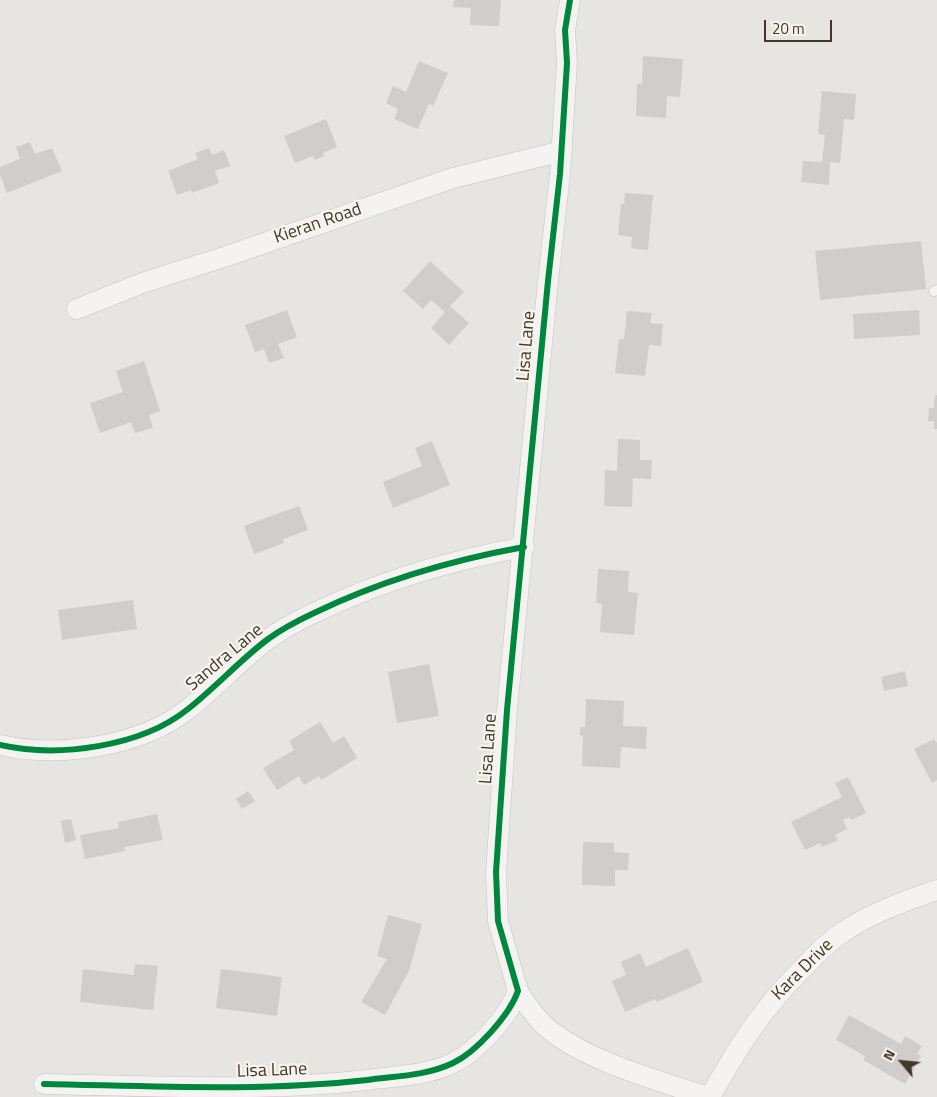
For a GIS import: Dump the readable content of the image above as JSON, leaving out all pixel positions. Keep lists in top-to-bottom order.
{
  "streets": {
    "street": [
      "Kieran Road",
      "Lisa Lane",
      "Sandra Lane",
      "Kara Drive"
    ]
  },
  "crossings": [
    ["Kieran Road", "Lisa Lane"],
    ["Lisa Lane", "Sandra Lane"],
    ["Lisa Lane", "Kara Drive"]
  ],
  "scale_bar": "20 m",
  "north": "top left"
}
